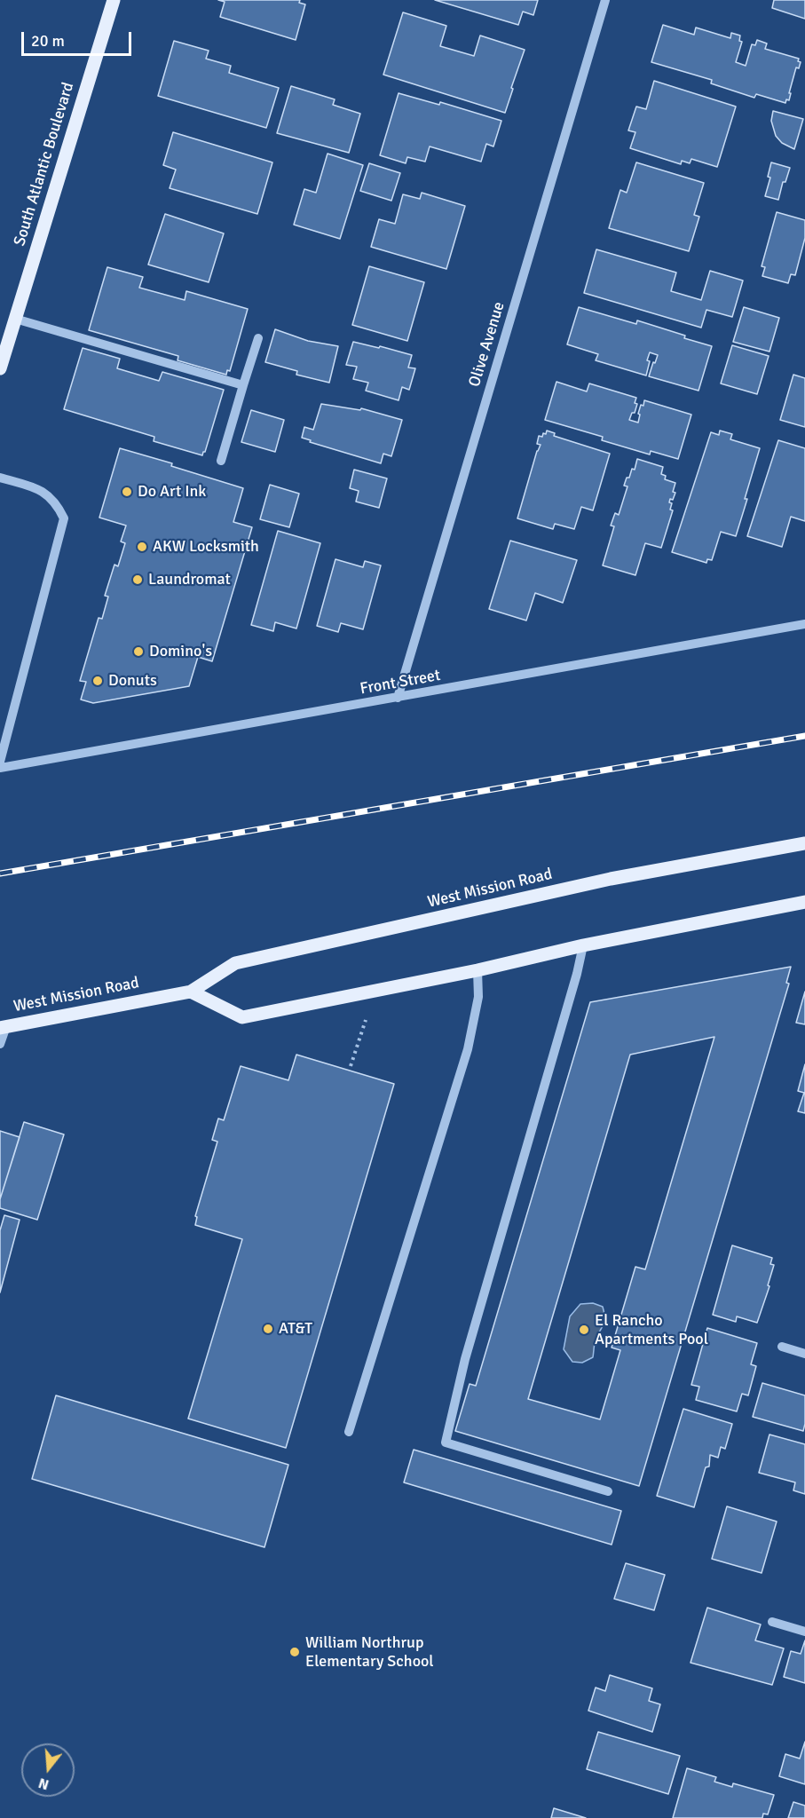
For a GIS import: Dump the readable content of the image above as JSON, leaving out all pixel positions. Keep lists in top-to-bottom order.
{
  "streets": {
    "main road": ["South Atlantic Boulevard", "West Mission Road"],
    "street": ["Olive Avenue", "Front Street"]
  },
  "crossings": [
    ["Olive Avenue", "Front Street"]
  ],
  "places": [
    "Do Art Ink",
    "AKW Locksmith",
    "Laundromat",
    "Domino's",
    "Donuts",
    "AT&T",
    "El Rancho Apartments Pool",
    "William Northrup Elementary School"
  ],
  "scale_bar": "20 m",
  "north": "bottom"
}
